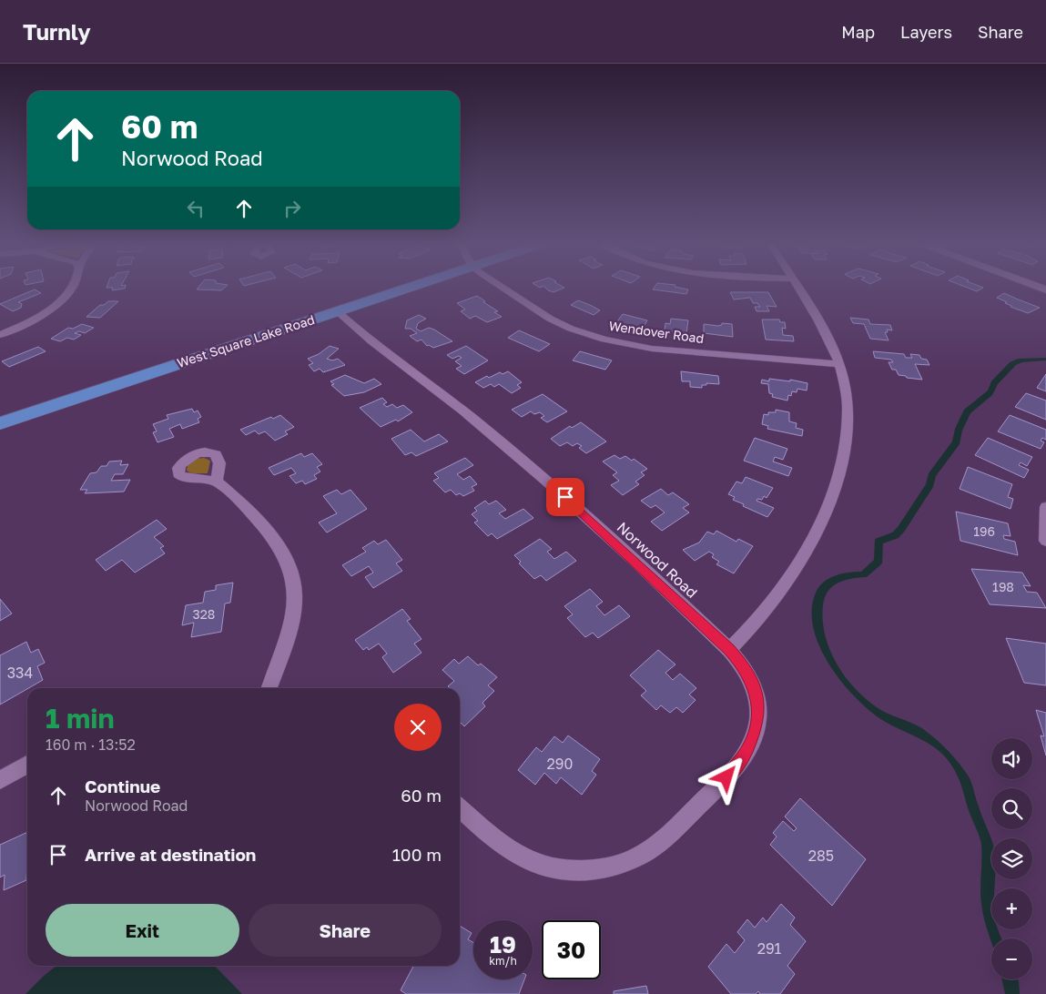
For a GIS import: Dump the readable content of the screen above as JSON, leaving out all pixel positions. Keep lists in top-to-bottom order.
{
  "streets": {
    "highway": ["West Square Lake Road"],
    "street": ["Wendover Road", "Norwood Road"]
  },
  "crossings": [
    ["West Square Lake Road", "Norwood Road"]
  ],
  "house_numbers": [
    "196",
    "198",
    "328",
    "334",
    "290",
    "285",
    "291"
  ],
  "page": {
    "header": "Turnly",
    "nav": ["Map", "Layers", "Share"],
    "turn": ["60 m", "Norwood Road"],
    "heading": ["1 min", "160 m · 13:52"],
    "map_buttons": ["+", "−"],
    "list": [
      {
        "name": "Continue",
        "note": "Norwood Road",
        "value": "60 m"
      },
      {
        "name": "Arrive at destination",
        "value": "100 m"
      }
    ],
    "buttons": ["Exit", "Share"],
    "speed": "19 km/h",
    "limit": "30"
  }
}
